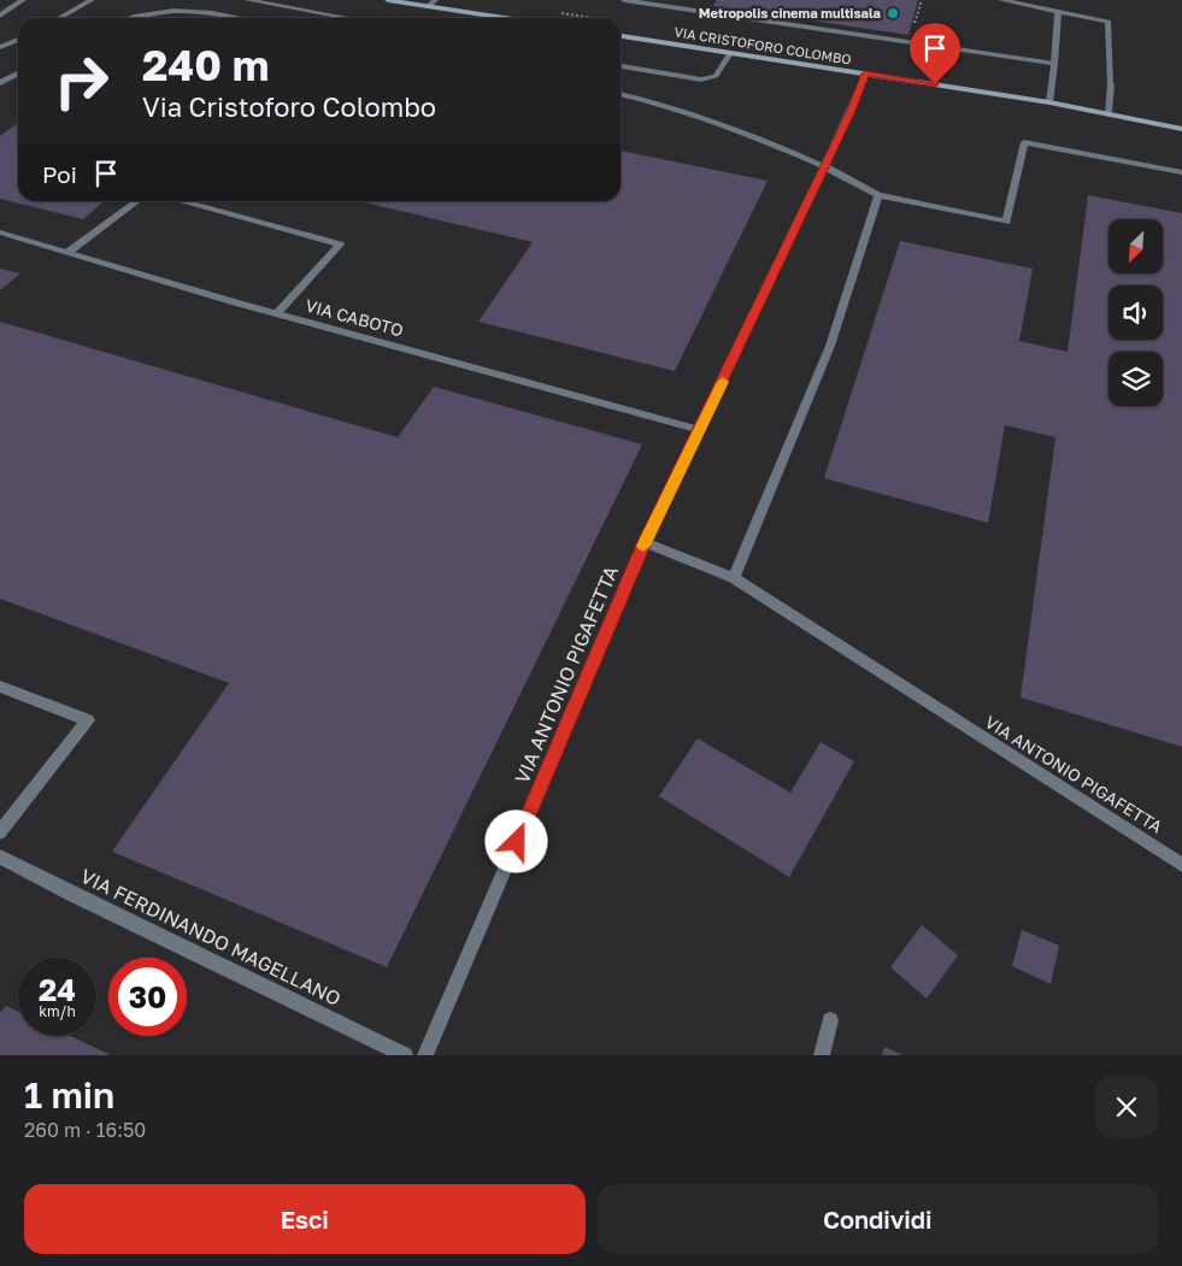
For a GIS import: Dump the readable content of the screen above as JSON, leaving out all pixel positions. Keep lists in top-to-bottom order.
{
  "streets": {
    "main road": ["VIA CRISTOFORO COLOMBO"],
    "street": ["VIA CABOTO", "VIA ANTONIO PIGAFETTA", "VIA FERDINANDO MAGELLANO"]
  },
  "crossings": [
    ["VIA CRISTOFORO COLOMBO", "VIA ANTONIO PIGAFETTA"],
    ["VIA CABOTO", "VIA ANTONIO PIGAFETTA"]
  ],
  "places": ["Metropolis cinema multisala"],
  "north": "bottom left",
  "page": {
    "turn": ["240 m", "Via Cristoforo Colombo"],
    "then": "Poi",
    "speed": "24 km/h",
    "limit": "30",
    "heading": ["1 min", "260 m · 16:50"],
    "buttons": ["Esci", "Condividi"]
  }
}
